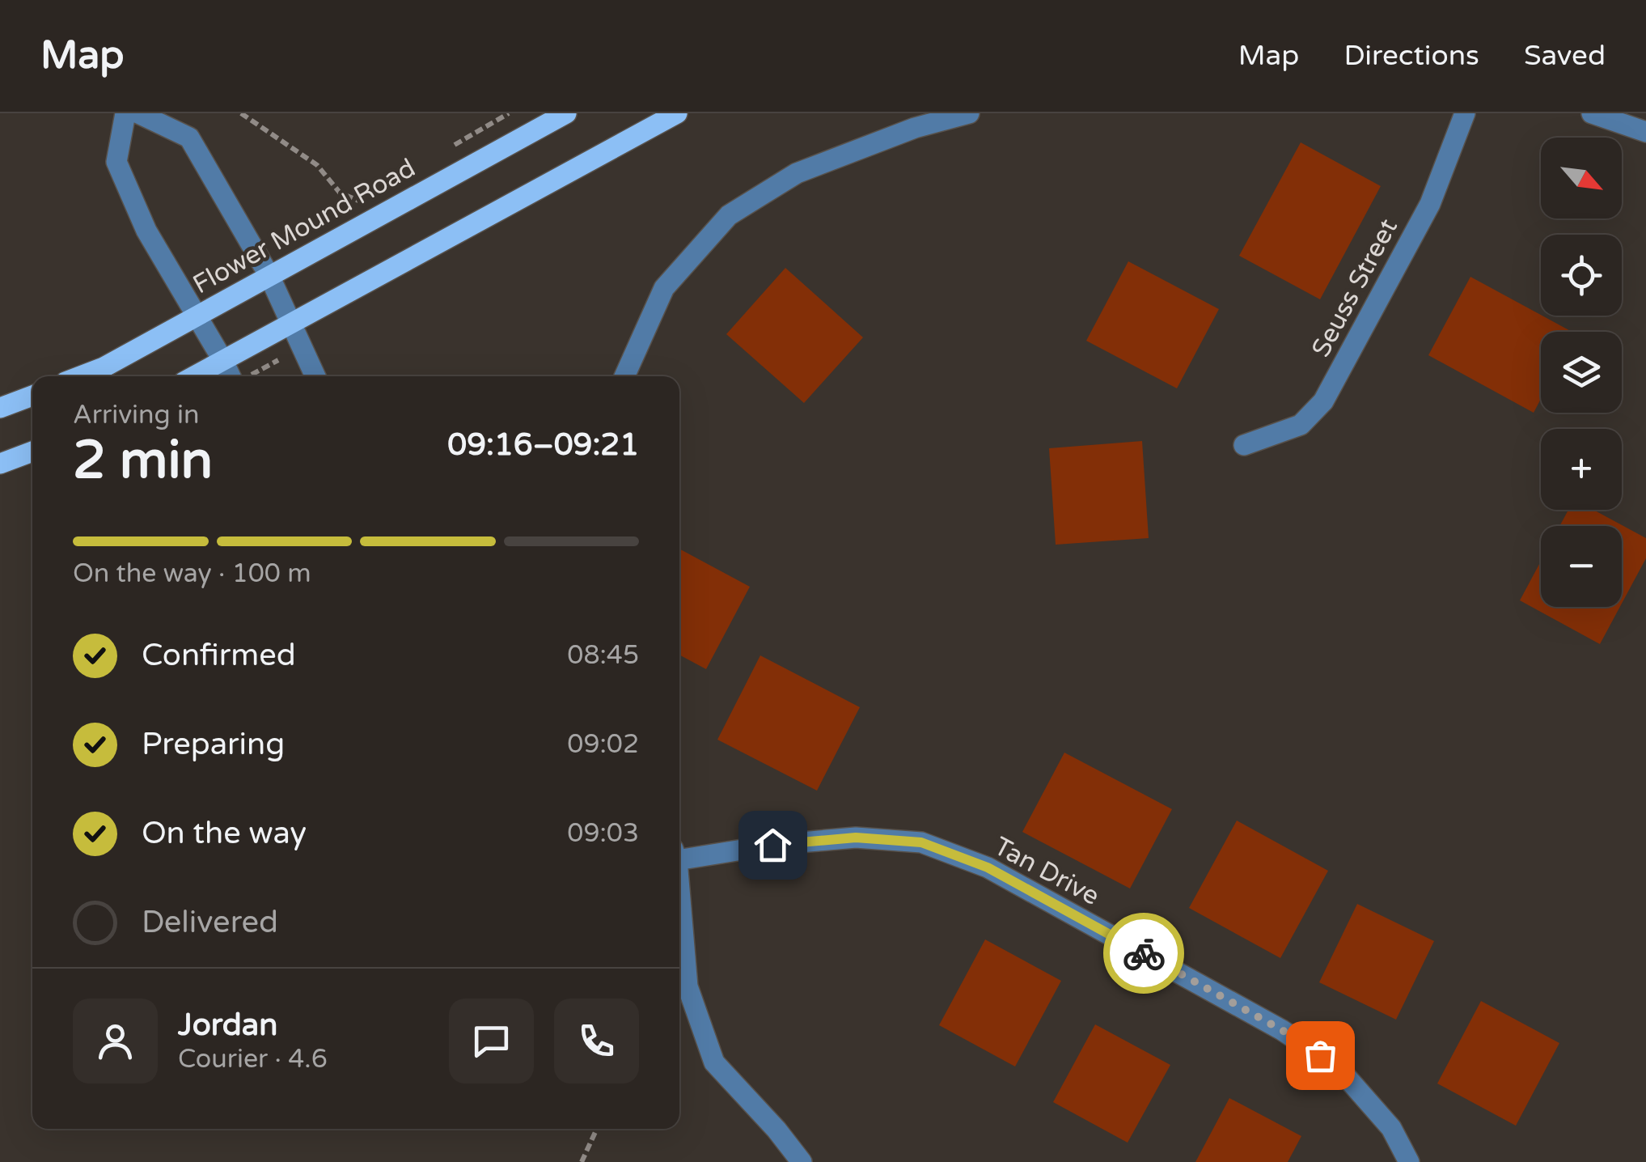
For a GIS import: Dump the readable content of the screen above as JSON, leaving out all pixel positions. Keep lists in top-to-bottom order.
{
  "streets": {
    "main road": ["Flower Mound Road"],
    "street": ["Seuss Street", "Tan Drive"]
  },
  "north": "bottom right",
  "page": {
    "header": "Map",
    "nav": ["Map", "Directions", "Saved"],
    "map_buttons": ["+", "−"],
    "heading": ["2 min", "Arriving in", "09:16–09:21"],
    "panel": ["Jordan", "Courier · 4.6"],
    "bar": "On the way · 100 m",
    "list": [
      ["Confirmed", "08:45"],
      ["Preparing", "09:02"],
      ["On the way", "09:03"],
      "Delivered"
    ]
  }
}
